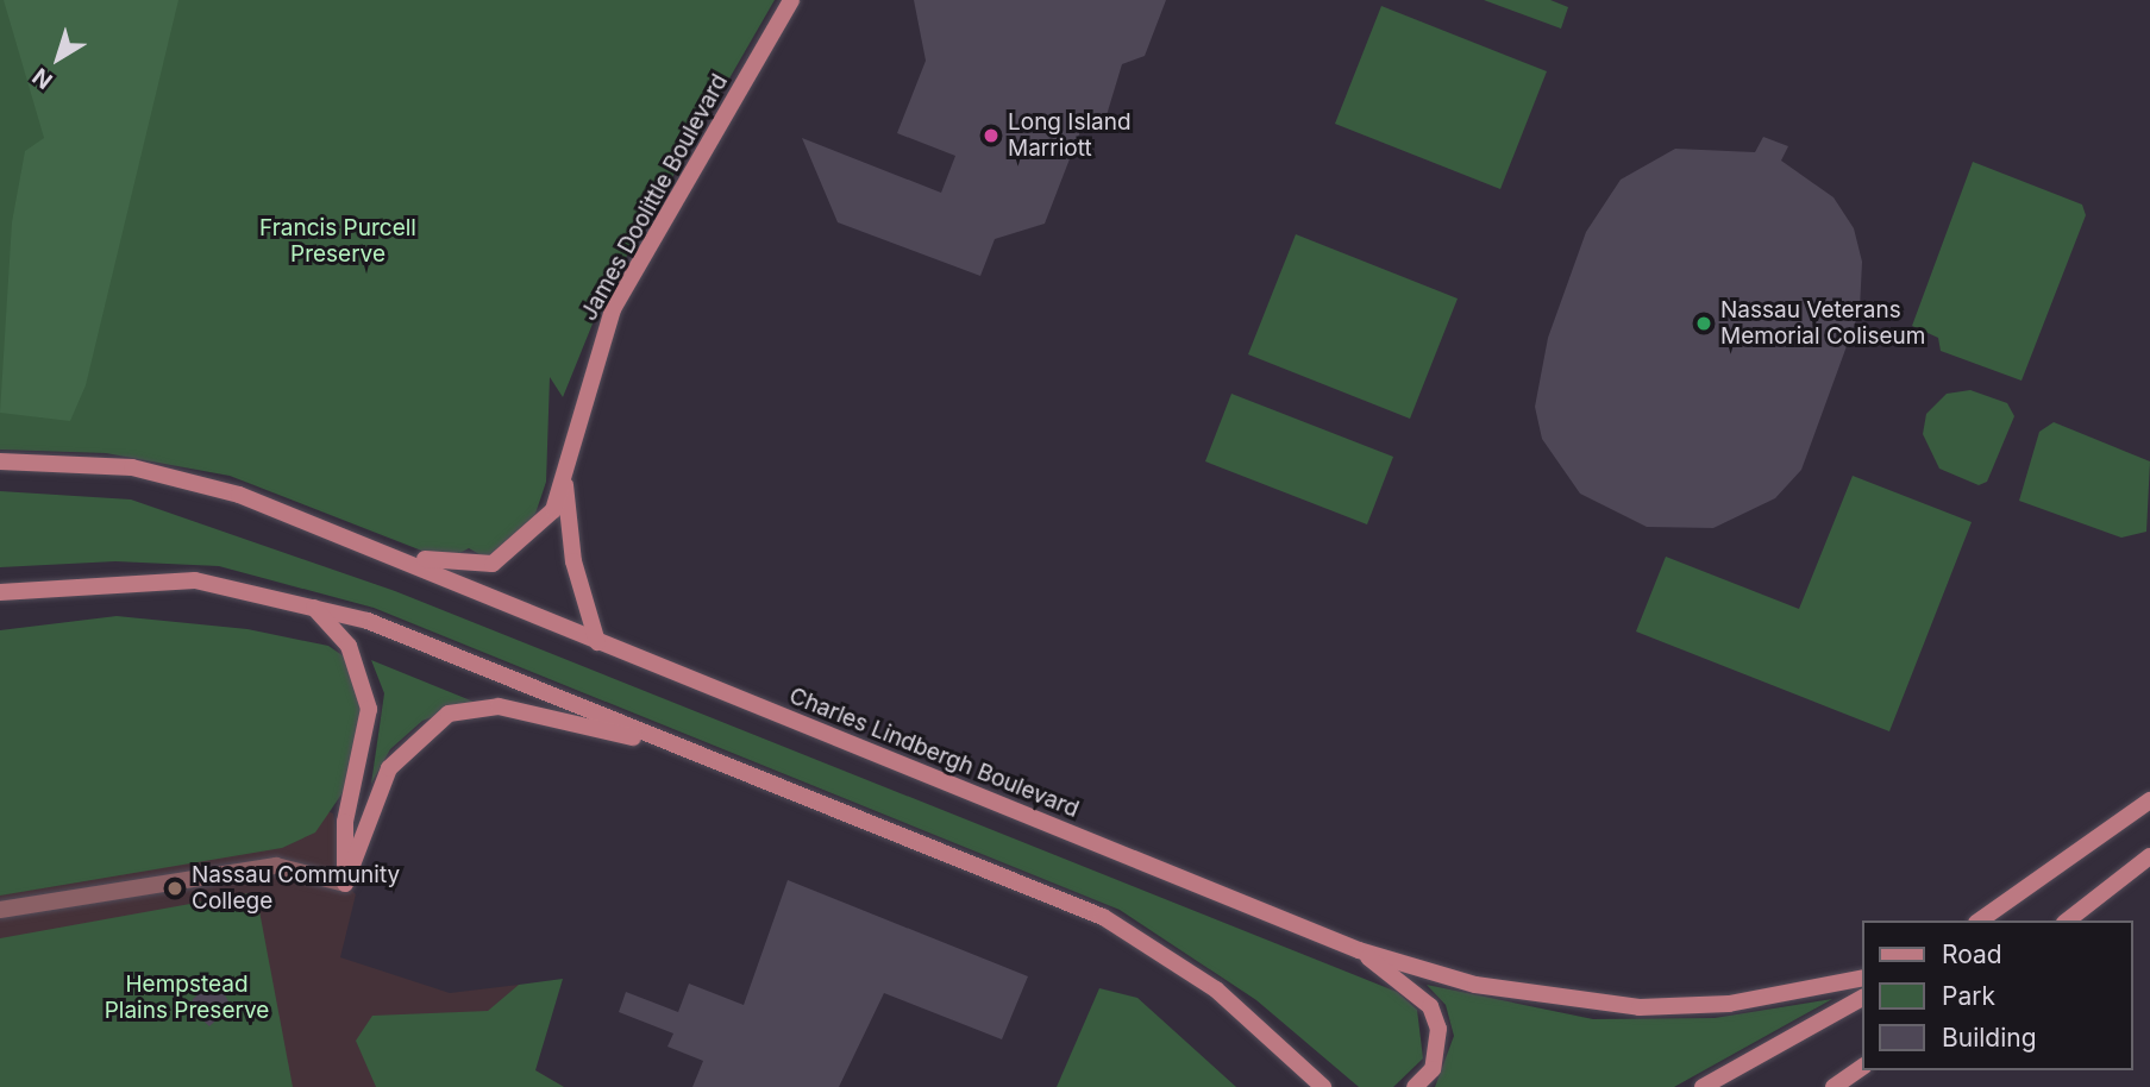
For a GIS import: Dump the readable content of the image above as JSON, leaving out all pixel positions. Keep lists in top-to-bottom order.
{
  "streets": {
    "main road": ["James Doolittle Boulevard", "Charles Lindbergh Boulevard"]
  },
  "crossings": [
    ["James Doolittle Boulevard", "Charles Lindbergh Boulevard"]
  ],
  "parks": ["Francis Purcell Preserve", "Hempstead Plains Preserve"],
  "places": ["Long Island Marriott", "Nassau Veterans Memorial Coliseum", "Nassau Community College"],
  "legend": ["Road", "Park", "Building"],
  "north": "bottom left"
}
